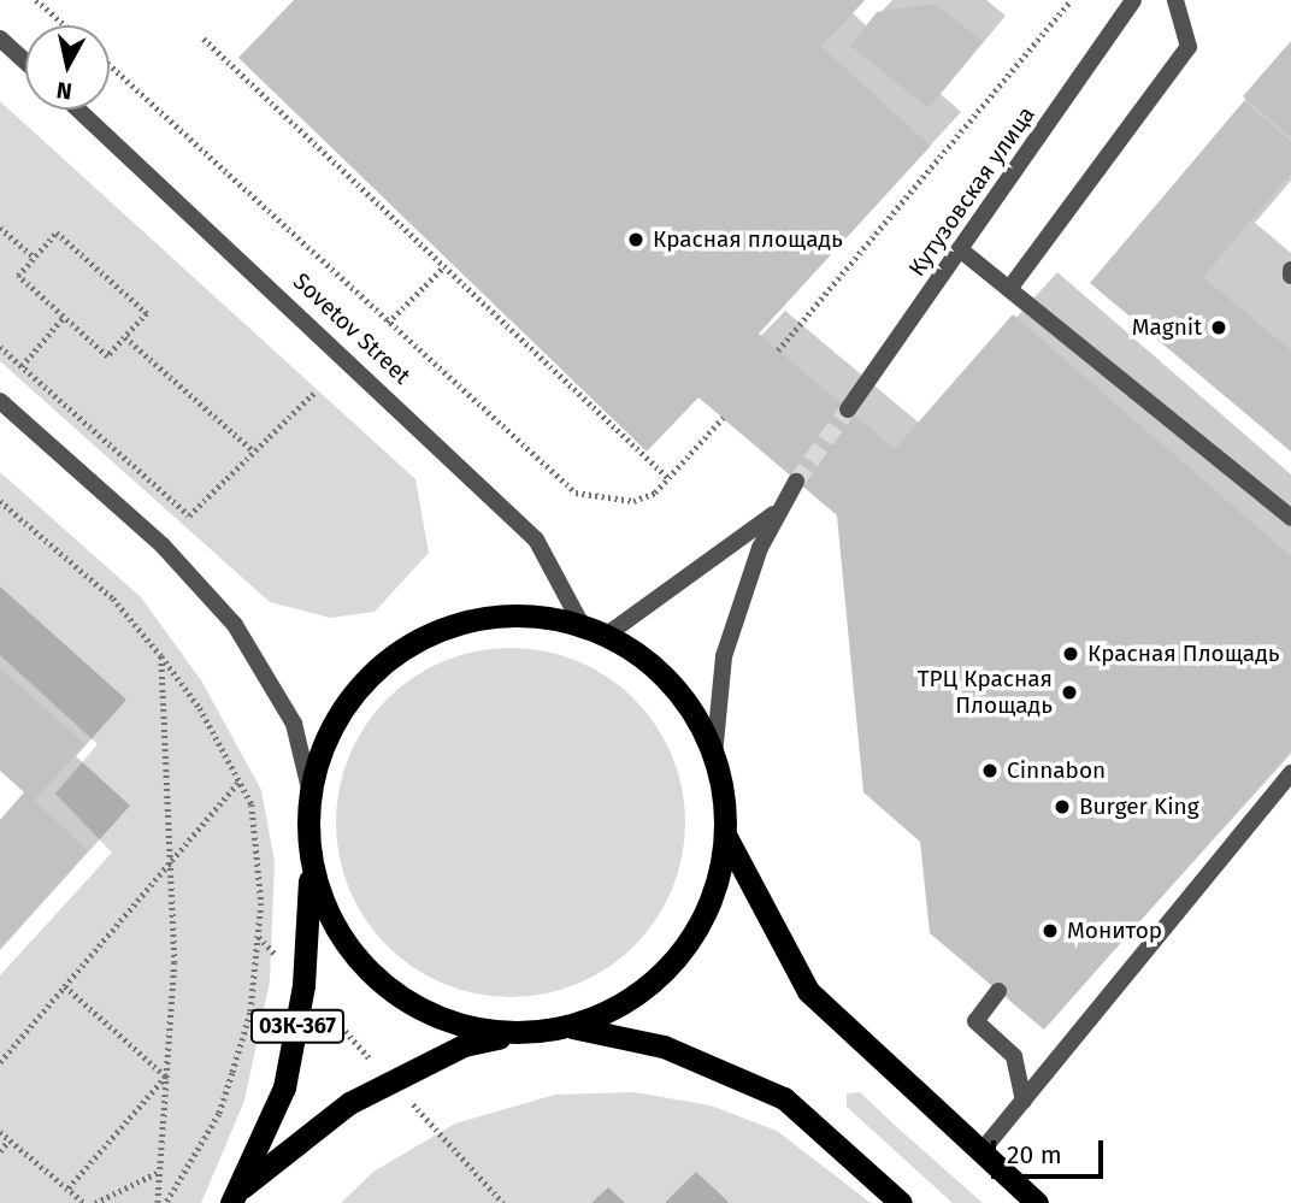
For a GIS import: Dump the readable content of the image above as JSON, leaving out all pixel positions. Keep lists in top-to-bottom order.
{
  "streets": {
    "highway": ["03К-367"],
    "street": ["Кутузовская улица", "Sovetov Street"]
  },
  "places": [
    "Красная площадь",
    "Magnit",
    "Красная Площадь",
    "ТРЦ Красная Площадь",
    "Cinnabon",
    "Burger King",
    "Монитор"
  ],
  "scale_bar": "20 m",
  "north": "bottom"
}
